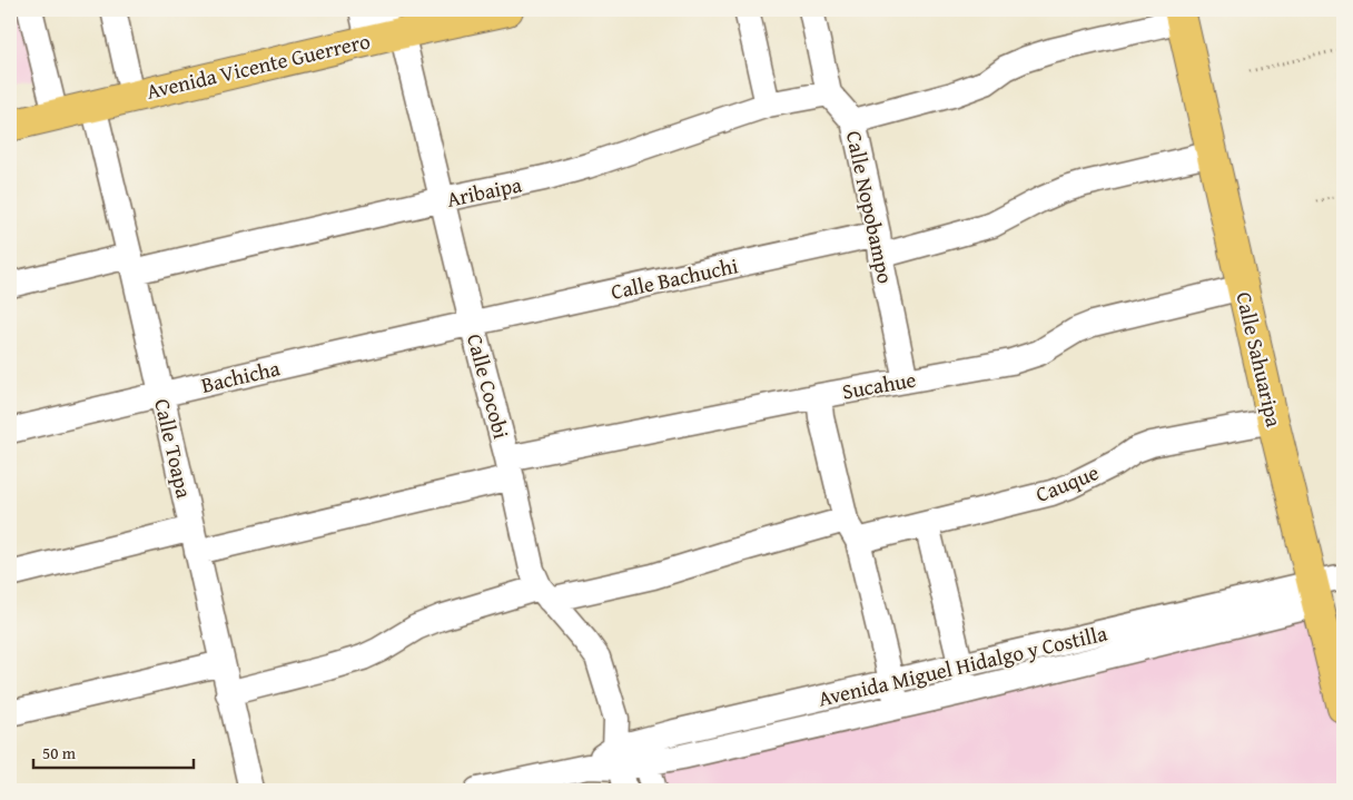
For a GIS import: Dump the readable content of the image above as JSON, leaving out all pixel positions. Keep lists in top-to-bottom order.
{
  "streets": {
    "main road": ["Avenida Vicente Guerrero", "Calle Sahuaripa"],
    "street": [
      "Aribaipa",
      "Calle Nopobampo",
      "Calle Bachuchi",
      "Bachicha",
      "Sucahue",
      "Calle Cocobi",
      "Calle Toapa",
      "Cauque",
      "Avenida Miguel Hidalgo y Costilla"
    ]
  },
  "crossings": [
    ["Avenida Vicente Guerrero", "Calle Cocobi"],
    ["Avenida Vicente Guerrero", "Calle Toapa"],
    ["Aribaipa", "Calle Nopobampo"],
    ["Aribaipa", "Calle Cocobi"],
    ["Aribaipa", "Calle Toapa"],
    ["Calle Nopobampo", "Calle Bachuchi"],
    ["Calle Nopobampo", "Sucahue"],
    ["Calle Bachuchi", "Calle Sahuaripa"],
    ["Calle Bachuchi", "Bachicha"],
    ["Calle Bachuchi", "Calle Cocobi"],
    ["Calle Sahuaripa", "Sucahue"],
    ["Calle Sahuaripa", "Cauque"],
    ["Calle Sahuaripa", "Avenida Miguel Hidalgo y Costilla"],
    ["Bachicha", "Calle Cocobi"],
    ["Bachicha", "Calle Toapa"],
    ["Sucahue", "Calle Cocobi"],
    ["Sucahue", "Calle Toapa"],
    ["Calle Cocobi", "Cauque"],
    ["Calle Cocobi", "Avenida Miguel Hidalgo y Costilla"],
    ["Calle Toapa", "Cauque"]
  ],
  "scale_bar": "50 m"
}
